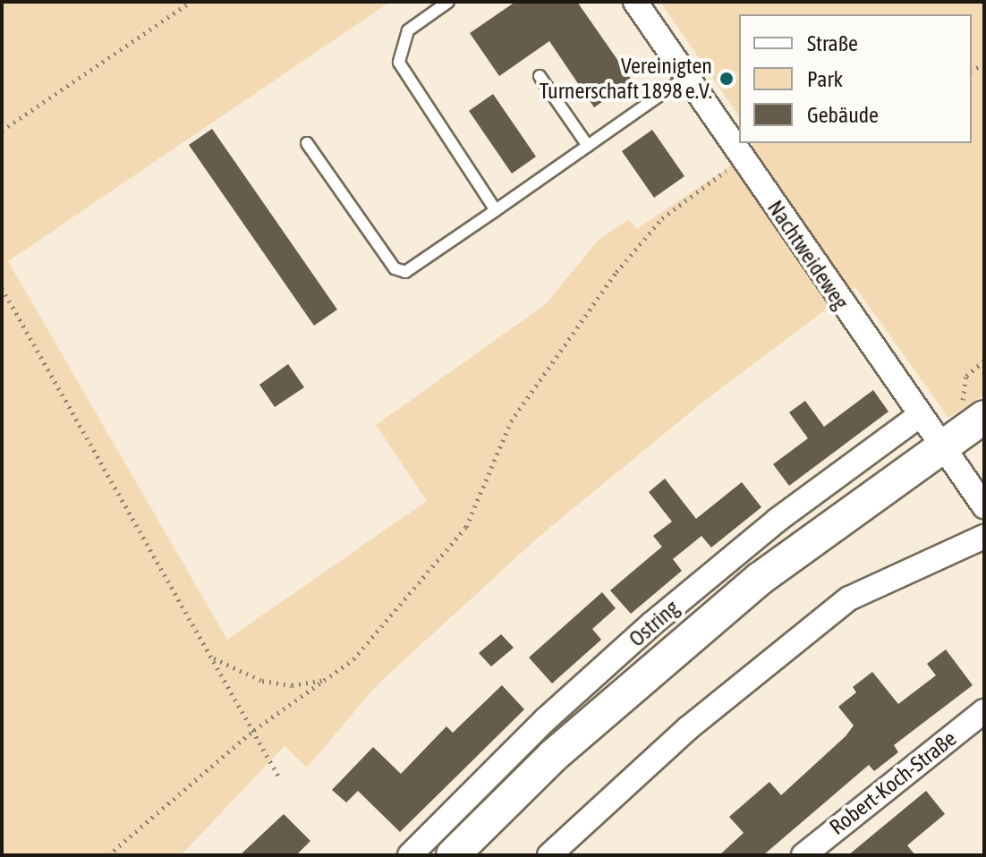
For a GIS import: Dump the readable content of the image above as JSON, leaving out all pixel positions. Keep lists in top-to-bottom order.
{
  "streets": {
    "main road": ["Ostring"],
    "street": ["Nachtweideweg", "Robert-Koch-Straße"]
  },
  "crossings": [
    ["Nachtweideweg", "Ostring"]
  ],
  "places": ["Vereinigten Turnerschaft 1898 e.V."],
  "legend": ["Straße", "Park", "Gebäude"]
}
